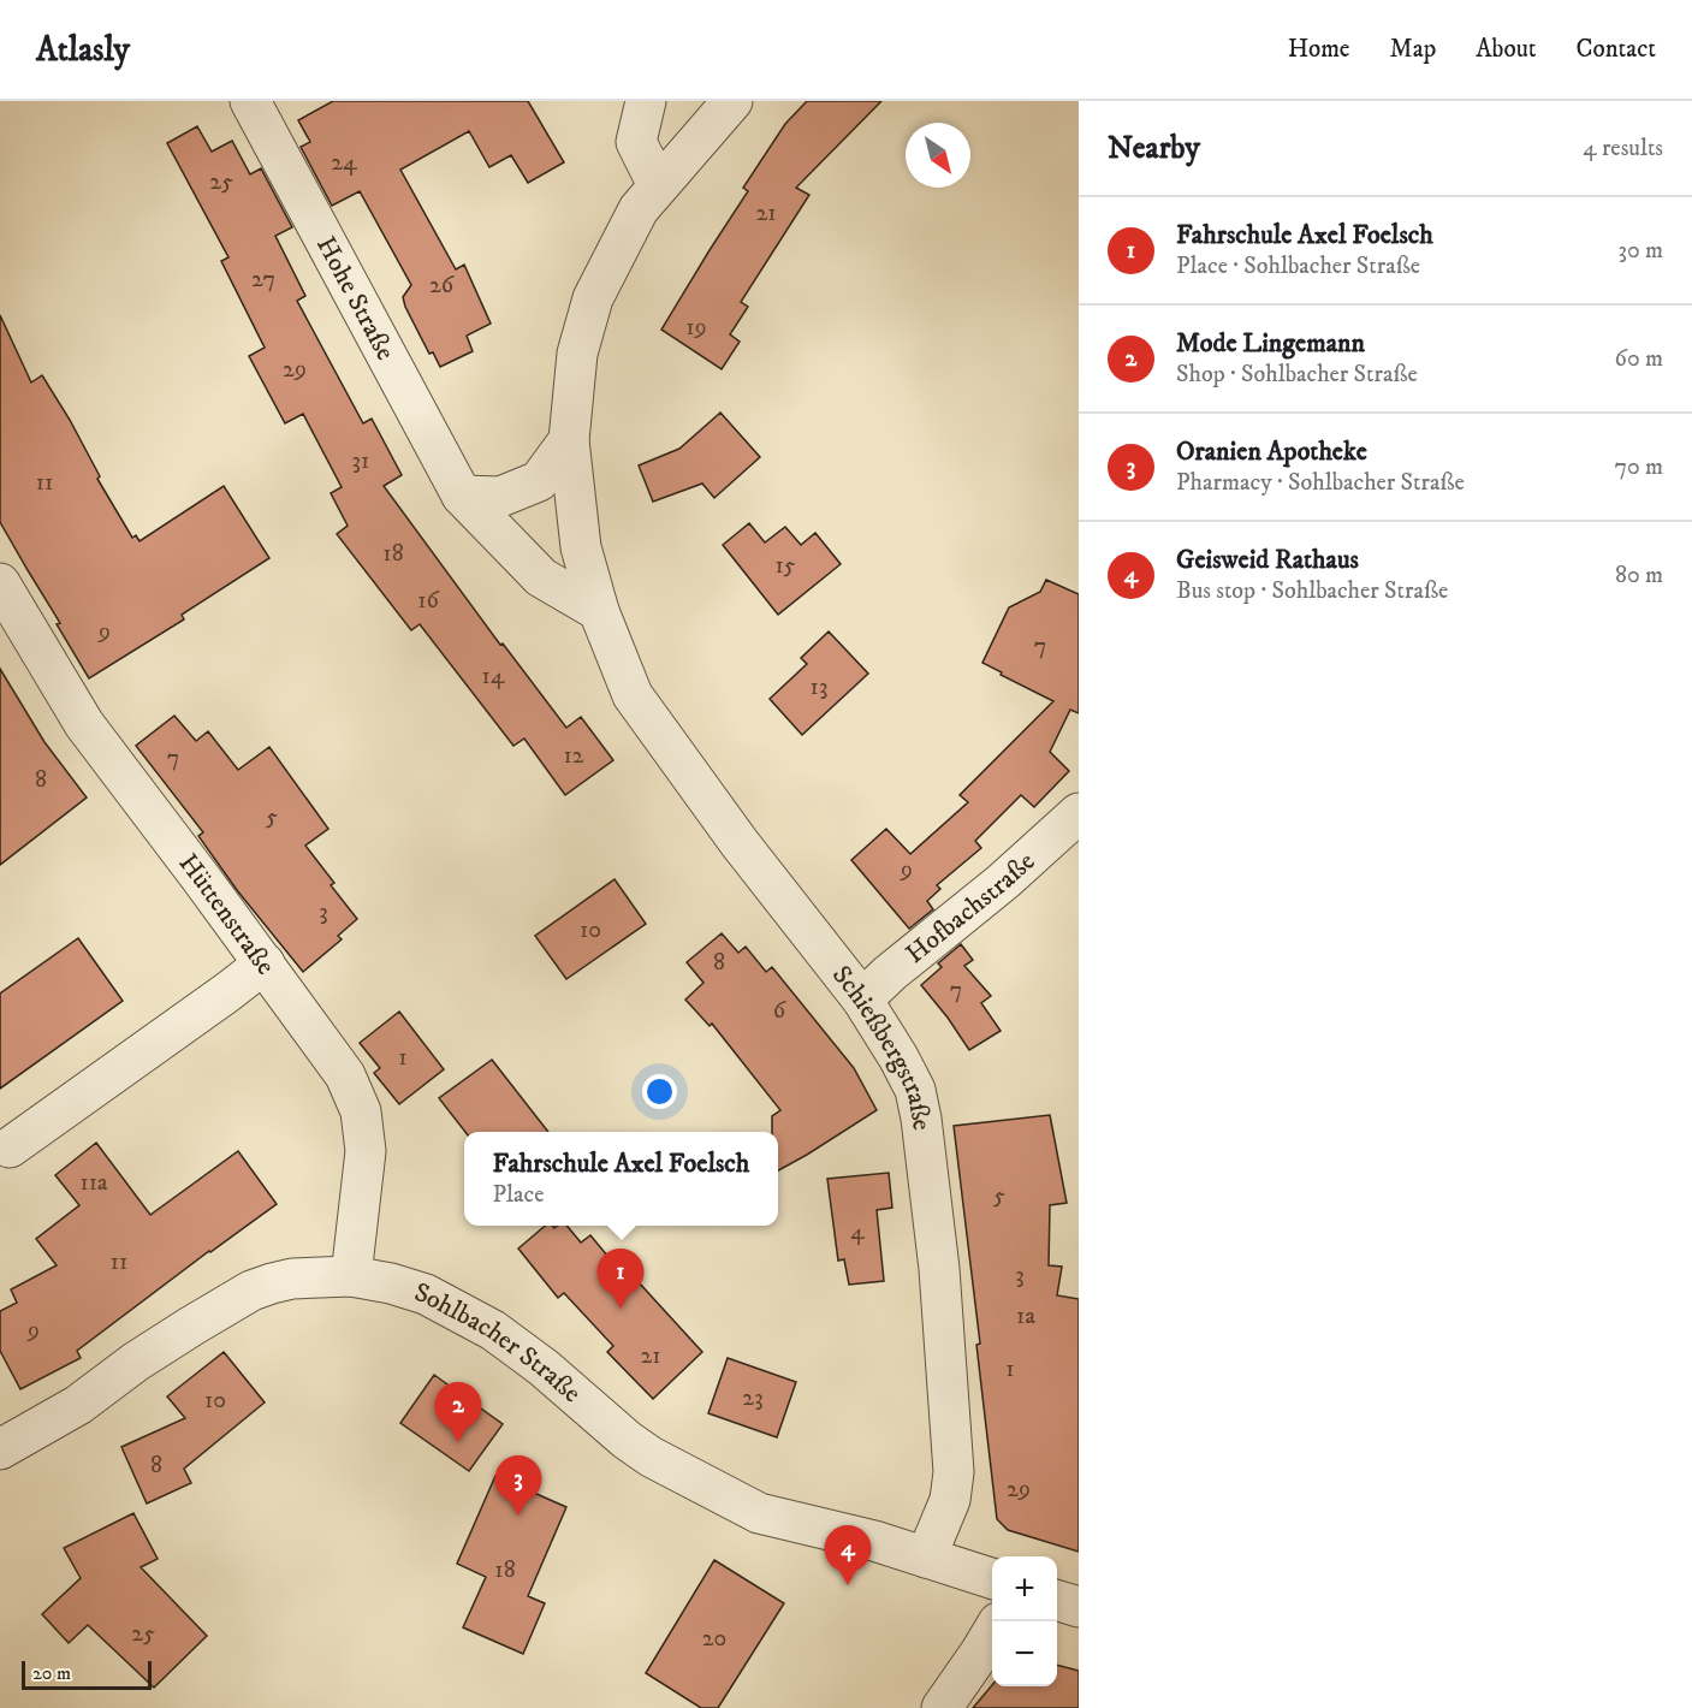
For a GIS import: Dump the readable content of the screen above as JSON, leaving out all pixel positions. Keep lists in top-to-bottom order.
{
  "streets": {
    "street": [
      "Hohe Straße",
      "Hofbachstraße",
      "Hüttenstraße",
      "Schießbergstraße",
      "Sohlbacher Straße"
    ]
  },
  "crossings": [
    ["Hofbachstraße", "Schießbergstraße"],
    ["Hüttenstraße", "Sohlbacher Straße"],
    ["Schießbergstraße", "Sohlbacher Straße"]
  ],
  "house_numbers": [
    "24",
    "25",
    "21",
    "27",
    "26",
    "19",
    "29",
    "31",
    "11",
    "18",
    "15",
    "16",
    "9",
    "7",
    "14",
    "13",
    "12",
    "7",
    "8",
    "5",
    "9",
    "3",
    "10",
    "8",
    "7",
    "6",
    "1",
    "11a",
    "5",
    "4",
    "11",
    "3",
    "1a",
    "9",
    "21",
    "1",
    "23",
    "10",
    "8",
    "29",
    "18",
    "25",
    "20"
  ],
  "scale_bar": "20 m",
  "north": "bottom right",
  "page": {
    "header": "Atlasly",
    "nav": [
      "Home",
      "Map",
      "About",
      "Contact"
    ],
    "heading": ["Nearby", "4 results"],
    "list": [
      {
        "mark": "1",
        "name": "Fahrschule Axel Foelsch",
        "note": "Place · Sohlbacher Straße",
        "value": "30 m"
      },
      {
        "mark": "2",
        "name": "Mode Lingemann",
        "note": "Shop · Sohlbacher Straße",
        "value": "60 m"
      },
      {
        "mark": "3",
        "name": "Oranien Apotheke",
        "note": "Pharmacy · Sohlbacher Straße",
        "value": "70 m"
      },
      {
        "mark": "4",
        "name": "Geisweid Rathaus",
        "note": "Bus stop · Sohlbacher Straße",
        "value": "80 m"
      }
    ],
    "popup": ["Fahrschule Axel Foelsch", "Place"],
    "pins": [
      "1",
      "2",
      "3",
      "4"
    ],
    "map_buttons": ["+", "−"],
    "scale": "20 m"
  }
}
